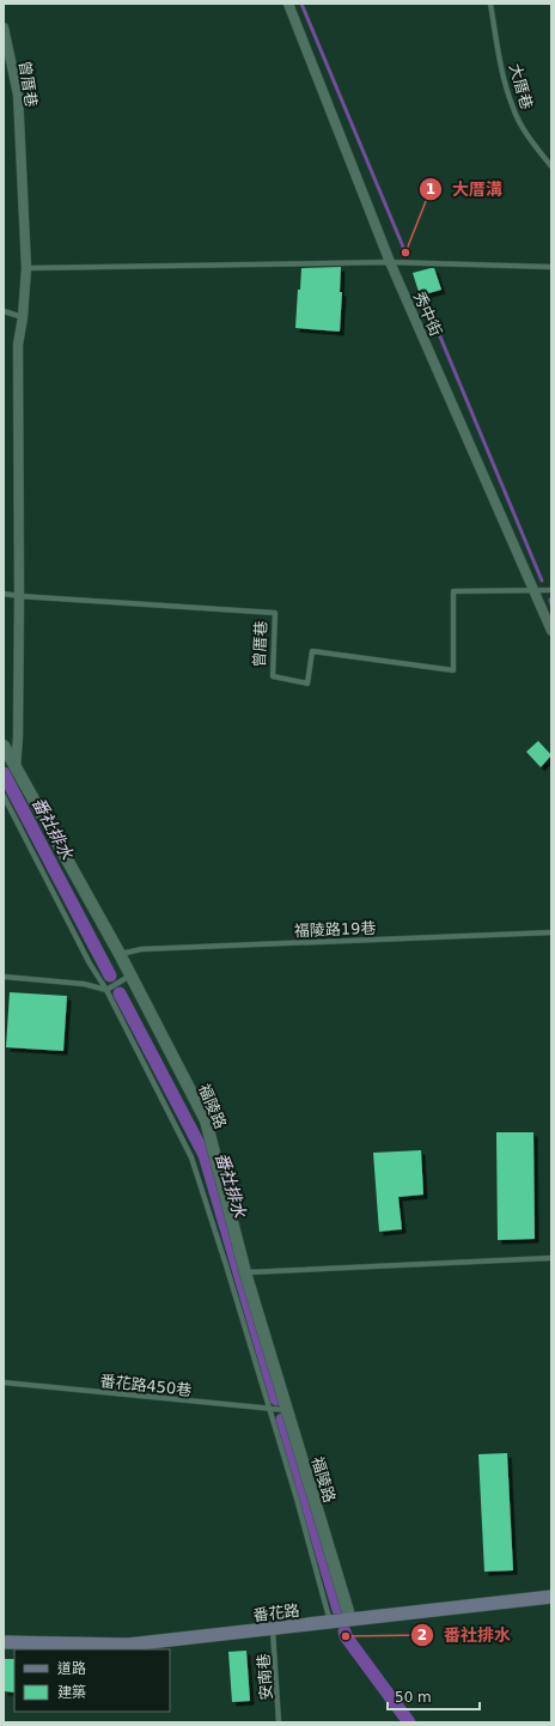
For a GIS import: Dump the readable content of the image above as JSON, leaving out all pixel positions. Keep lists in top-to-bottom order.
{
  "streets": {
    "main road": ["番花路"],
    "street": ["曾厝巷", "秀中街", "福陵路"],
    "lane": [
      "大厝巷",
      "福陵路19巷",
      "番花路450巷",
      "安南巷"
    ]
  },
  "crossings": [
    ["曾厝巷", "秀中街"],
    ["曾厝巷", "福陵路"],
    ["福陵路19巷", "福陵路"],
    ["福陵路", "番花路450巷"],
    ["福陵路", "番花路"],
    ["番花路", "安南巷"]
  ],
  "water": ["番社排水"],
  "places": ["大厝溝", "番社排水"],
  "legend": ["道路", "建築"],
  "scale_bar": "50 m"
}
